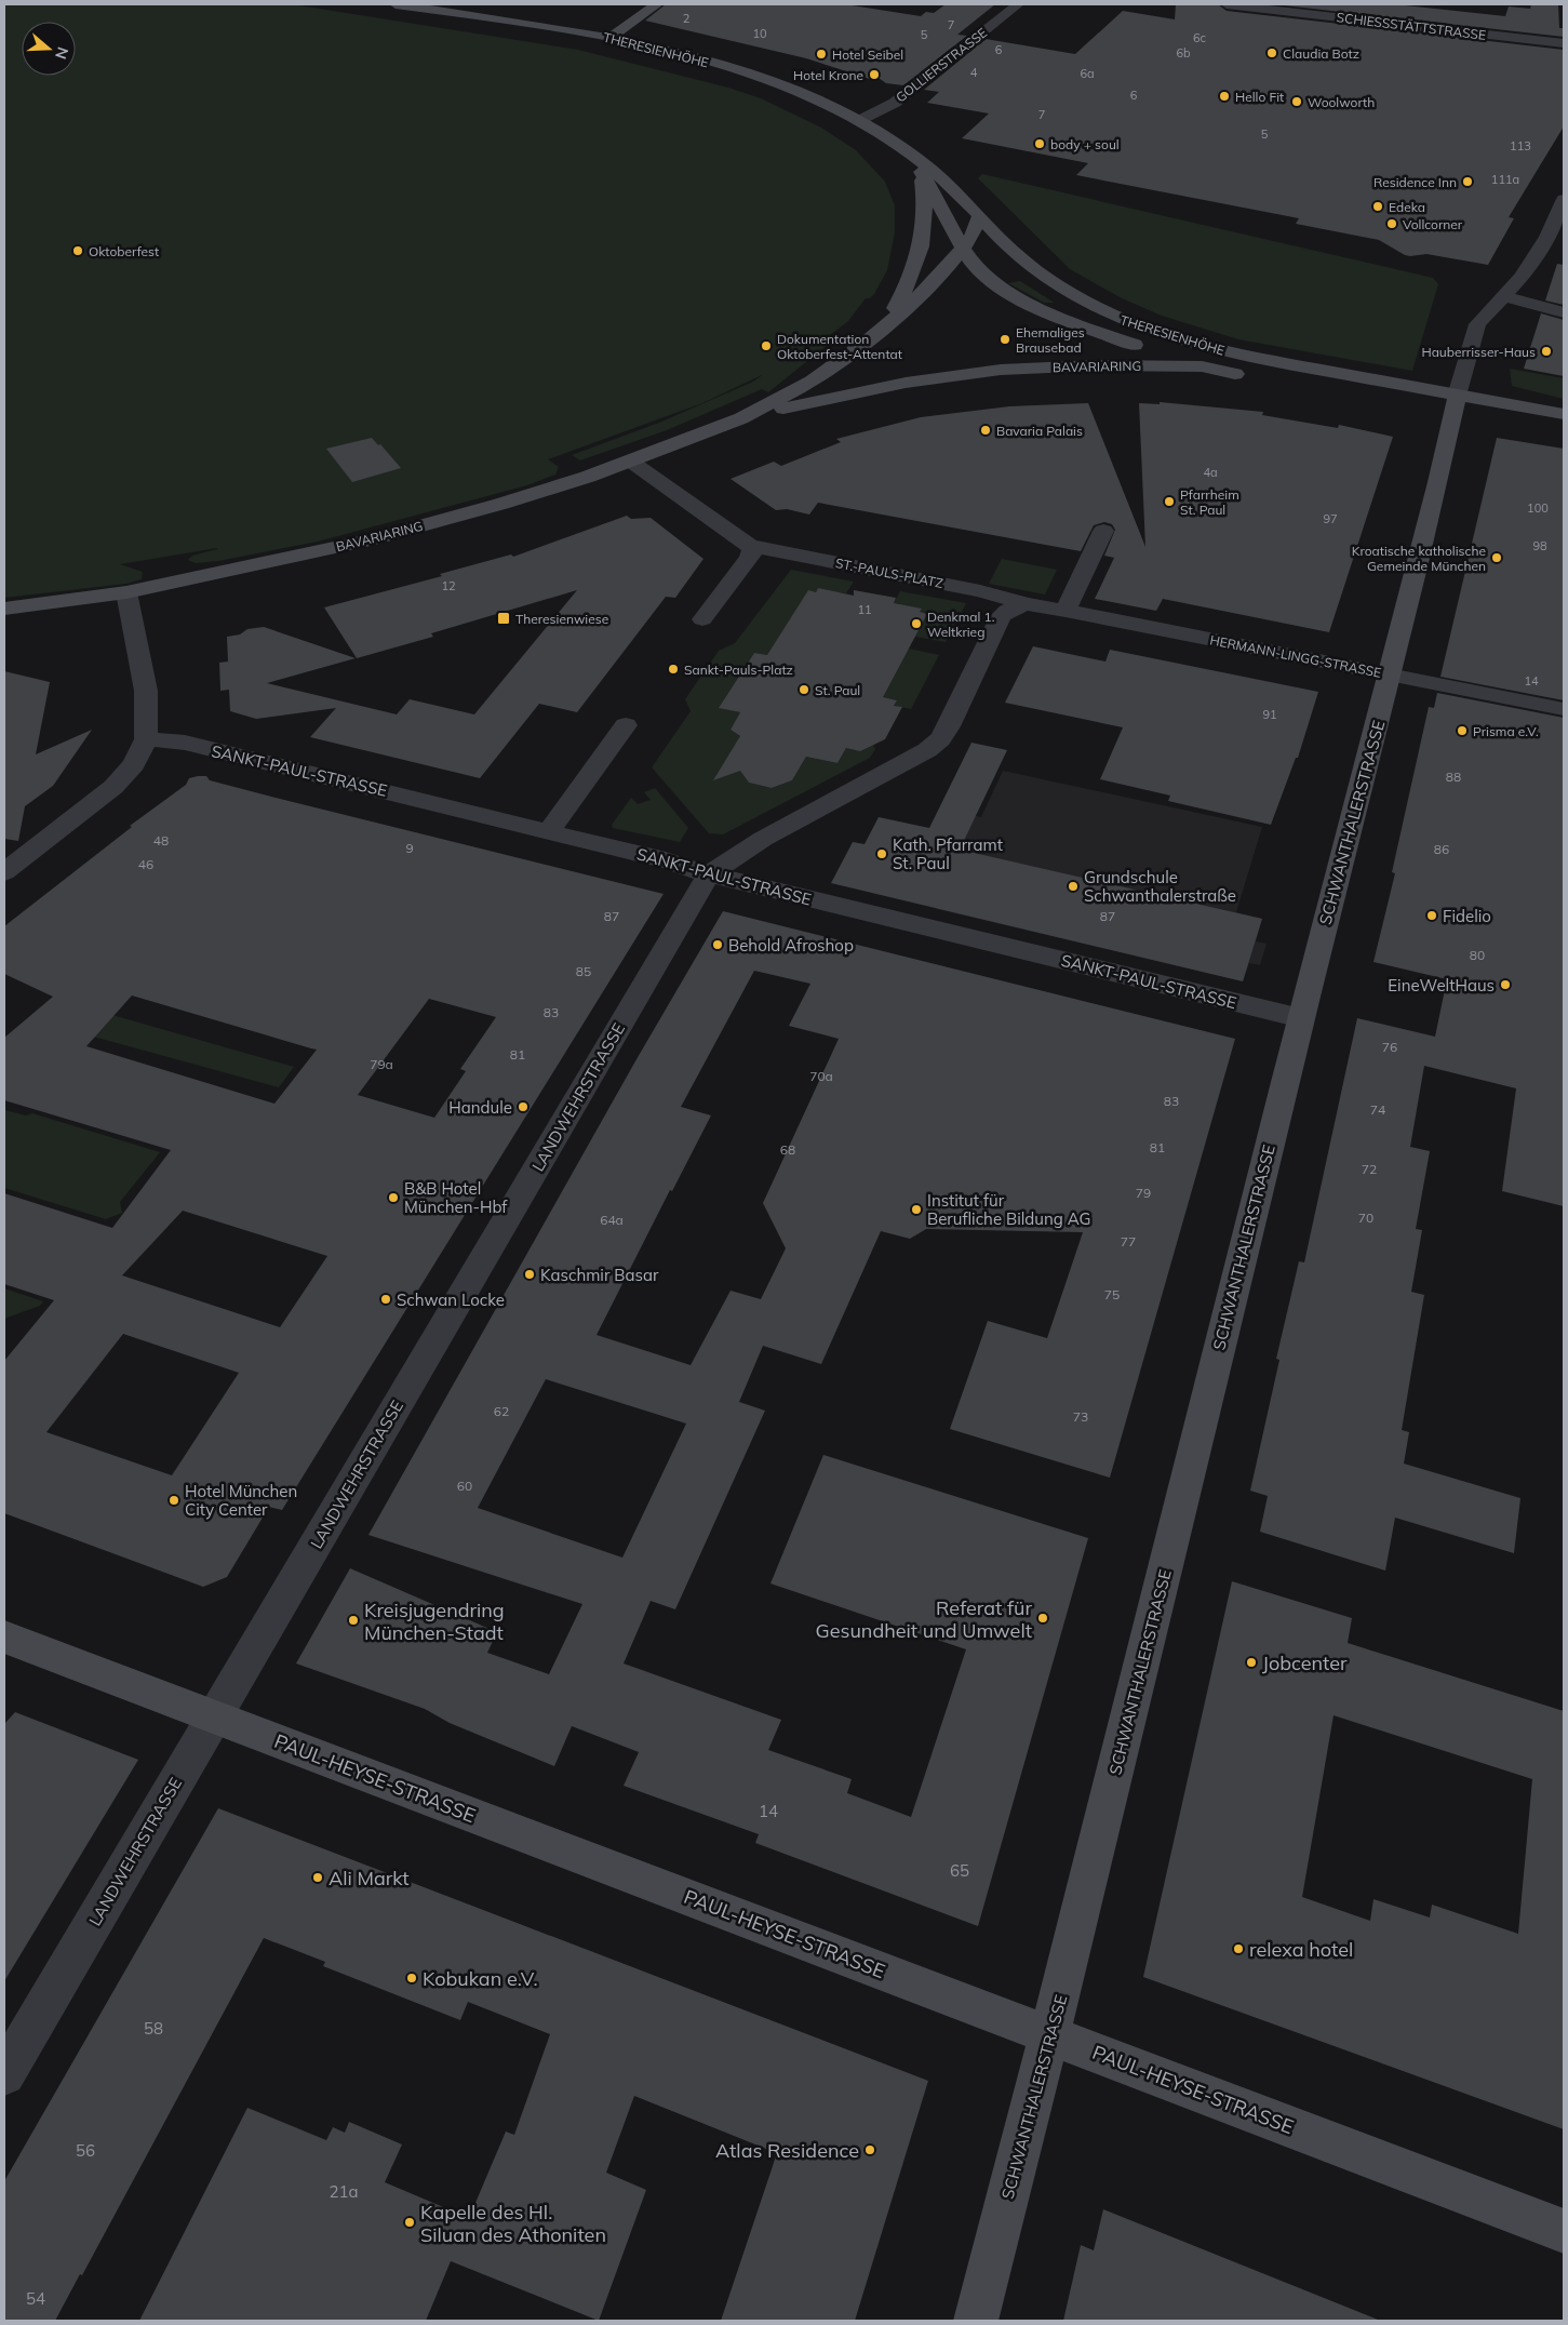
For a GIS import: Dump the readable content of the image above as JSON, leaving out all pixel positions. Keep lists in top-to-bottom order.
{
  "streets": {
    "main road": [
      "THERESIENHÖHE",
      "BAVARIARING",
      "SCHWANTHALERSTRASSE",
      "PAUL-HEYSE-STRASSE"
    ],
    "street": [
      "SCHIESSSTÄTTSTRASSE",
      "GOLLIERSTRASSE",
      "ST.-PAULS-PLATZ",
      "HERMANN-LINGG-STRASSE",
      "SANKT-PAUL-STRASSE",
      "LANDWEHRSTRASSE"
    ]
  },
  "crossings": [
    ["THERESIENHÖHE", "GOLLIERSTRASSE"],
    ["THERESIENHÖHE", "BAVARIARING"],
    ["THERESIENHÖHE", "SCHWANTHALERSTRASSE"],
    ["ST.-PAULS-PLATZ", "HERMANN-LINGG-STRASSE"],
    ["HERMANN-LINGG-STRASSE", "SCHWANTHALERSTRASSE"],
    ["SANKT-PAUL-STRASSE", "SCHWANTHALERSTRASSE"],
    ["SANKT-PAUL-STRASSE", "LANDWEHRSTRASSE"],
    ["SCHWANTHALERSTRASSE", "PAUL-HEYSE-STRASSE"],
    ["LANDWEHRSTRASSE", "PAUL-HEYSE-STRASSE"]
  ],
  "places": {
    "other": [
      "Claudia Botz",
      "Hotel Seibel",
      "Hotel Krone",
      "Hello Fit",
      "Woolworth",
      "body + soul",
      "Residence Inn",
      "Edeka",
      "Vollcorner",
      "Oktoberfest",
      "Ehemaliges Brausebad",
      "Dokumentation Oktoberfest-Attentat",
      "Hauberrisser-Haus",
      "Bavaria Palais",
      "Pfarrheim St. Paul",
      "Kroatische katholische Gemeinde München",
      "Denkmal 1. Weltkrieg",
      "Sankt-Pauls-Platz",
      "St. Paul",
      "Prisma e.V.",
      "Kath. Pfarramt St. Paul",
      "Grundschule Schwanthalerstraße",
      "Fidelio",
      "Behold Afroshop",
      "EineWeltHaus",
      "Handule",
      "B&B Hotel München-Hbf",
      "Institut für Berufliche Bildung AG",
      "Kaschmir Basar",
      "Schwan Locke",
      "Hotel München City Center",
      "Referat für Gesundheit und Umwelt",
      "Kreisjugendring München-Stadt",
      "Jobcenter",
      "Ali Markt",
      "relexa hotel",
      "Kobukan e.V.",
      "Atlas Residence",
      "Kapelle des Hl. Siluan des Athoniten"
    ],
    "transit": ["Theresienwiese"]
  },
  "house_numbers": [
    "2",
    "7",
    "10",
    "5",
    "6c",
    "6",
    "6b",
    "4",
    "6a",
    "6",
    "7",
    "5",
    "113",
    "111a",
    "4a",
    "100",
    "97",
    "98",
    "12",
    "11",
    "14",
    "91",
    "88",
    "48",
    "9",
    "86",
    "46",
    "87",
    "87",
    "80",
    "85",
    "83",
    "76",
    "81",
    "79a",
    "70a",
    "83",
    "74",
    "81",
    "68",
    "72",
    "79",
    "70",
    "64a",
    "77",
    "75",
    "62",
    "73",
    "60",
    "14",
    "65",
    "58",
    "56",
    "21a",
    "54"
  ],
  "north": "right"
}
